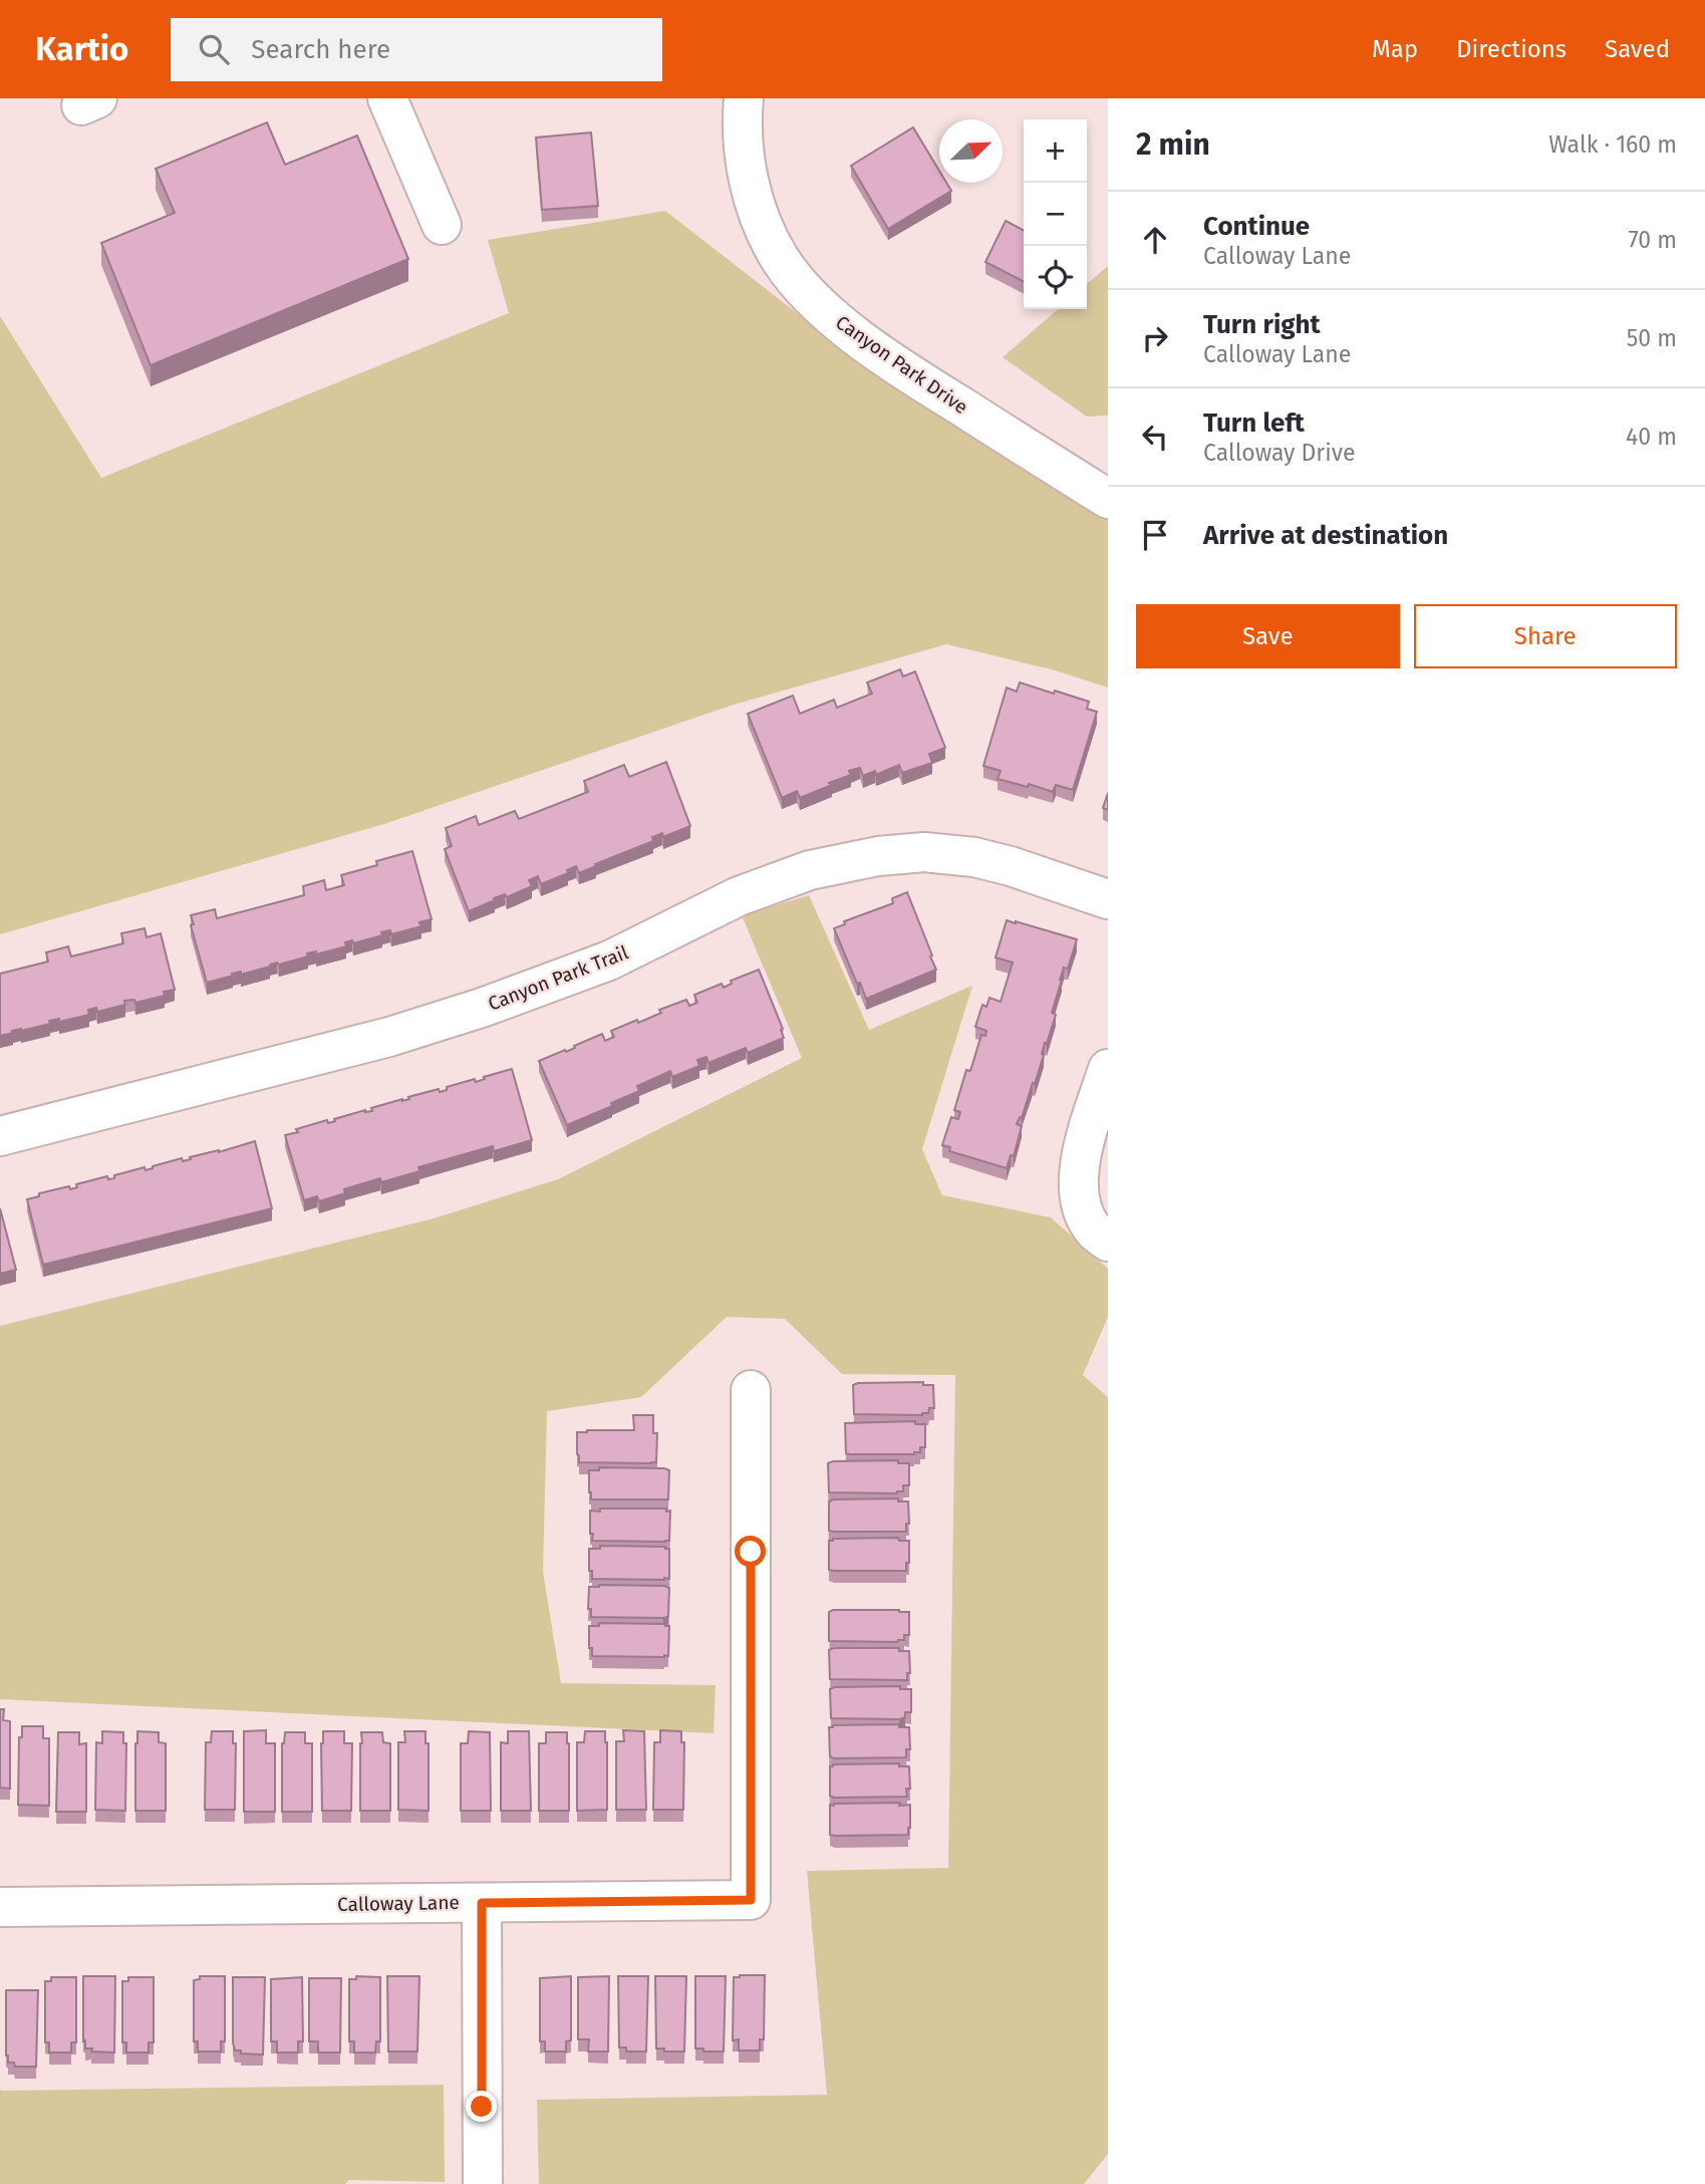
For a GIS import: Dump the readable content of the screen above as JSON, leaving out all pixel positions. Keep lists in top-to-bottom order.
{
  "streets": {
    "street": ["Canyon Park Drive", "Canyon Park Trail", "Calloway Lane"]
  },
  "north": "top right",
  "page": {
    "header": "Kartio",
    "search": "Search here",
    "nav": ["Map", "Directions", "Saved"],
    "heading": ["2 min", "Walk · 160 m"],
    "map_buttons": ["+", "−"],
    "list": [
      ["Continue", "Calloway Lane", "70 m"],
      ["Turn right", "Calloway Lane", "50 m"],
      ["Turn left", "Calloway Drive", "40 m"],
      "Arrive at destination"
    ],
    "buttons": ["Save", "Share"]
  }
}
